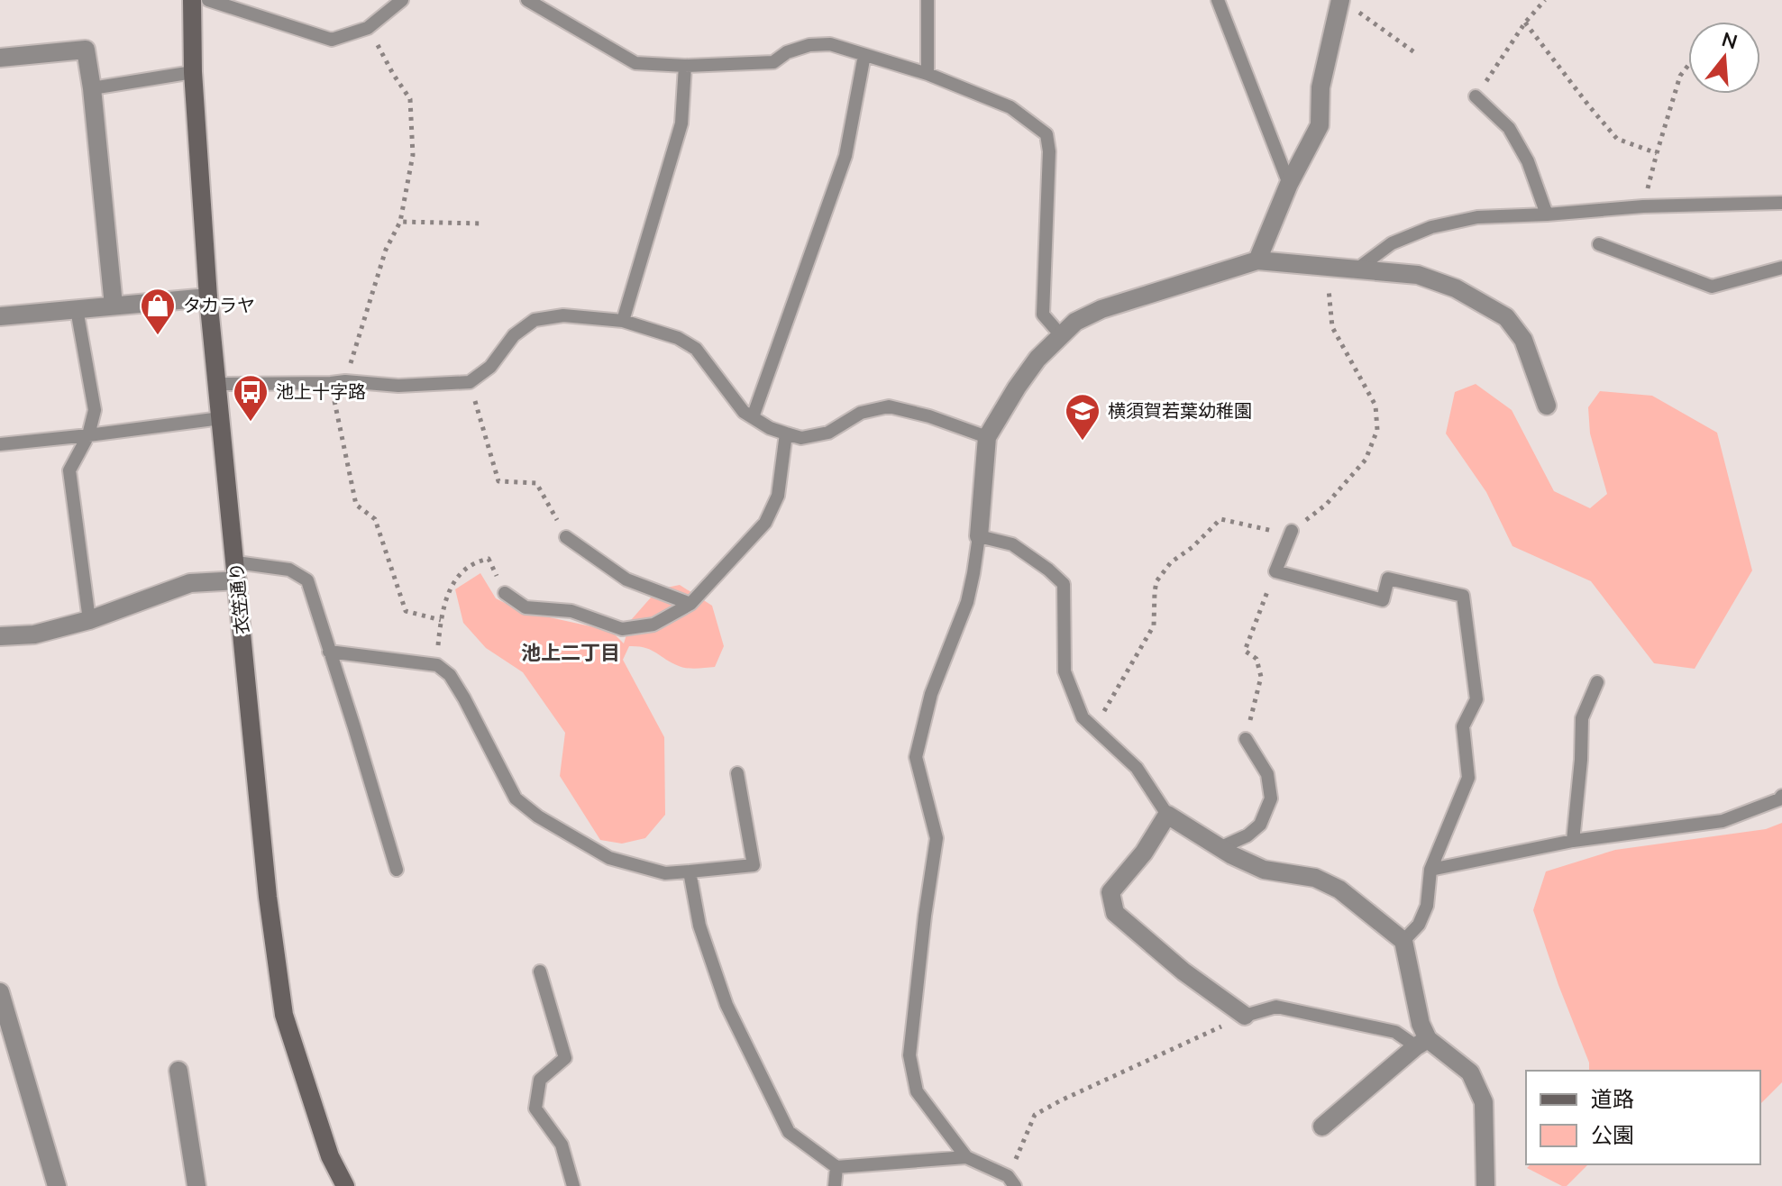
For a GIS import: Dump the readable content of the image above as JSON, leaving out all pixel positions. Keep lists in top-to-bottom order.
{
  "streets": {
    "street": ["衣笠通り"]
  },
  "districts": ["池上二丁目"],
  "places": {
    "shop": ["タカラヤ"],
    "bus stop": ["池上十字路"],
    "school or university": ["横須賀若葉幼稚園"]
  },
  "legend": ["道路", "公園"],
  "north": "top"
}
